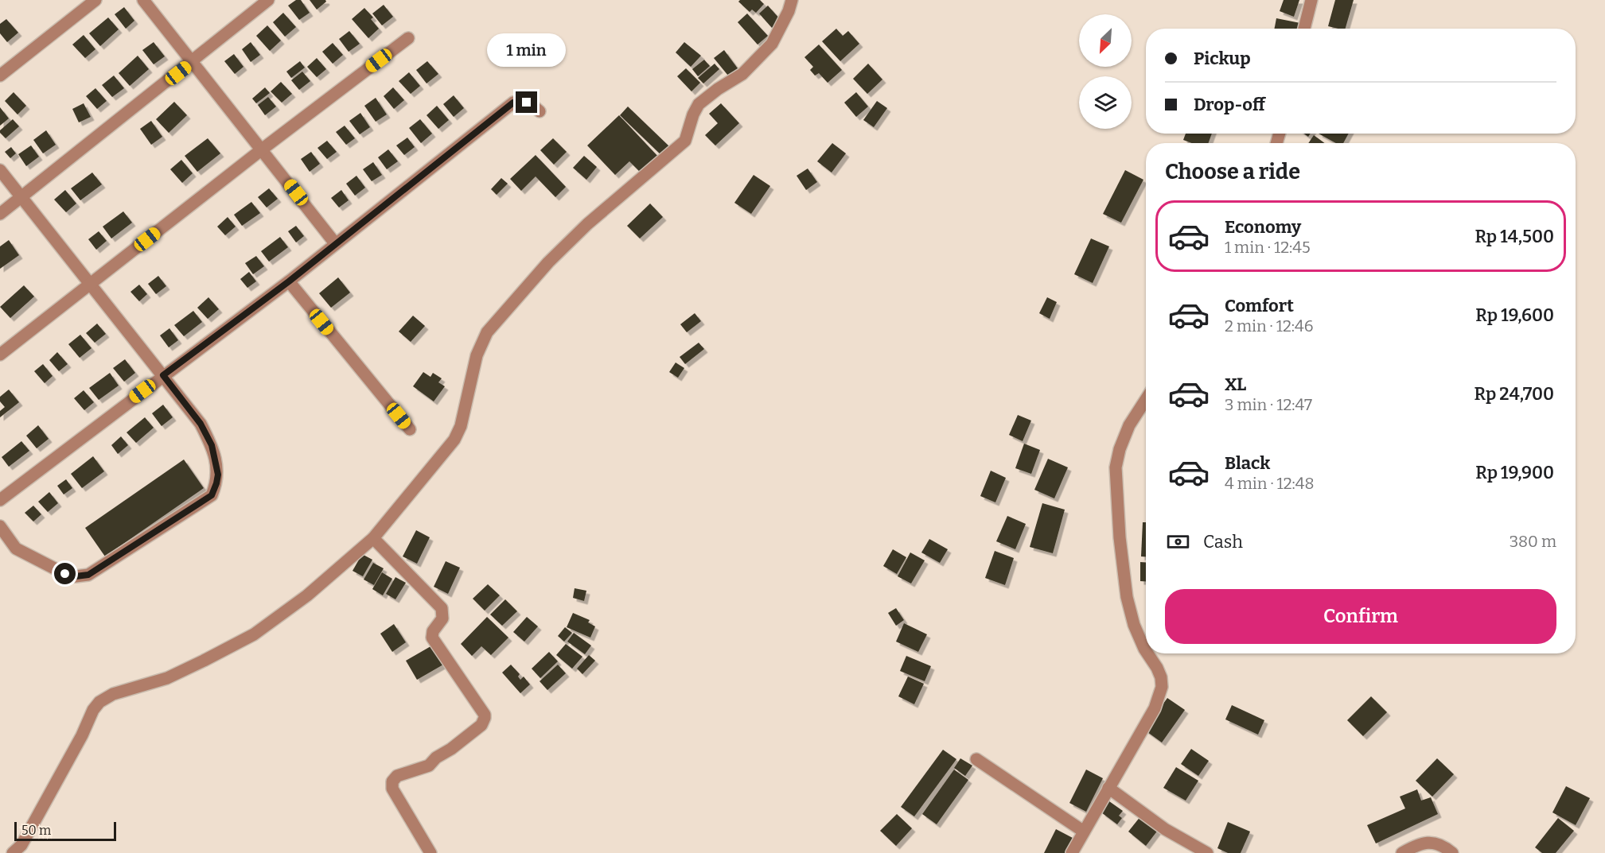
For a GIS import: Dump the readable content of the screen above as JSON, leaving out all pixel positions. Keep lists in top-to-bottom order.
{
  "scale_bar": "50 m",
  "north": "bottom left",
  "page": {
    "banner": ["Pickup", "Drop-off"],
    "bubble": "1 min",
    "heading": "Choose a ride",
    "list": [
      {
        "name": "Economy",
        "note": "1 min · 12:45",
        "value": "Rp 14,500"
      },
      {
        "name": "Comfort",
        "note": "2 min · 12:46",
        "value": "Rp 19,600"
      },
      {
        "name": "XL",
        "note": "3 min · 12:47",
        "value": "Rp 24,700"
      },
      {
        "name": "Black",
        "note": "4 min · 12:48",
        "value": "Rp 19,900"
      }
    ],
    "pay": ["Cash", "380 m"],
    "buttons": "Confirm",
    "scale": "50 m"
  }
}
